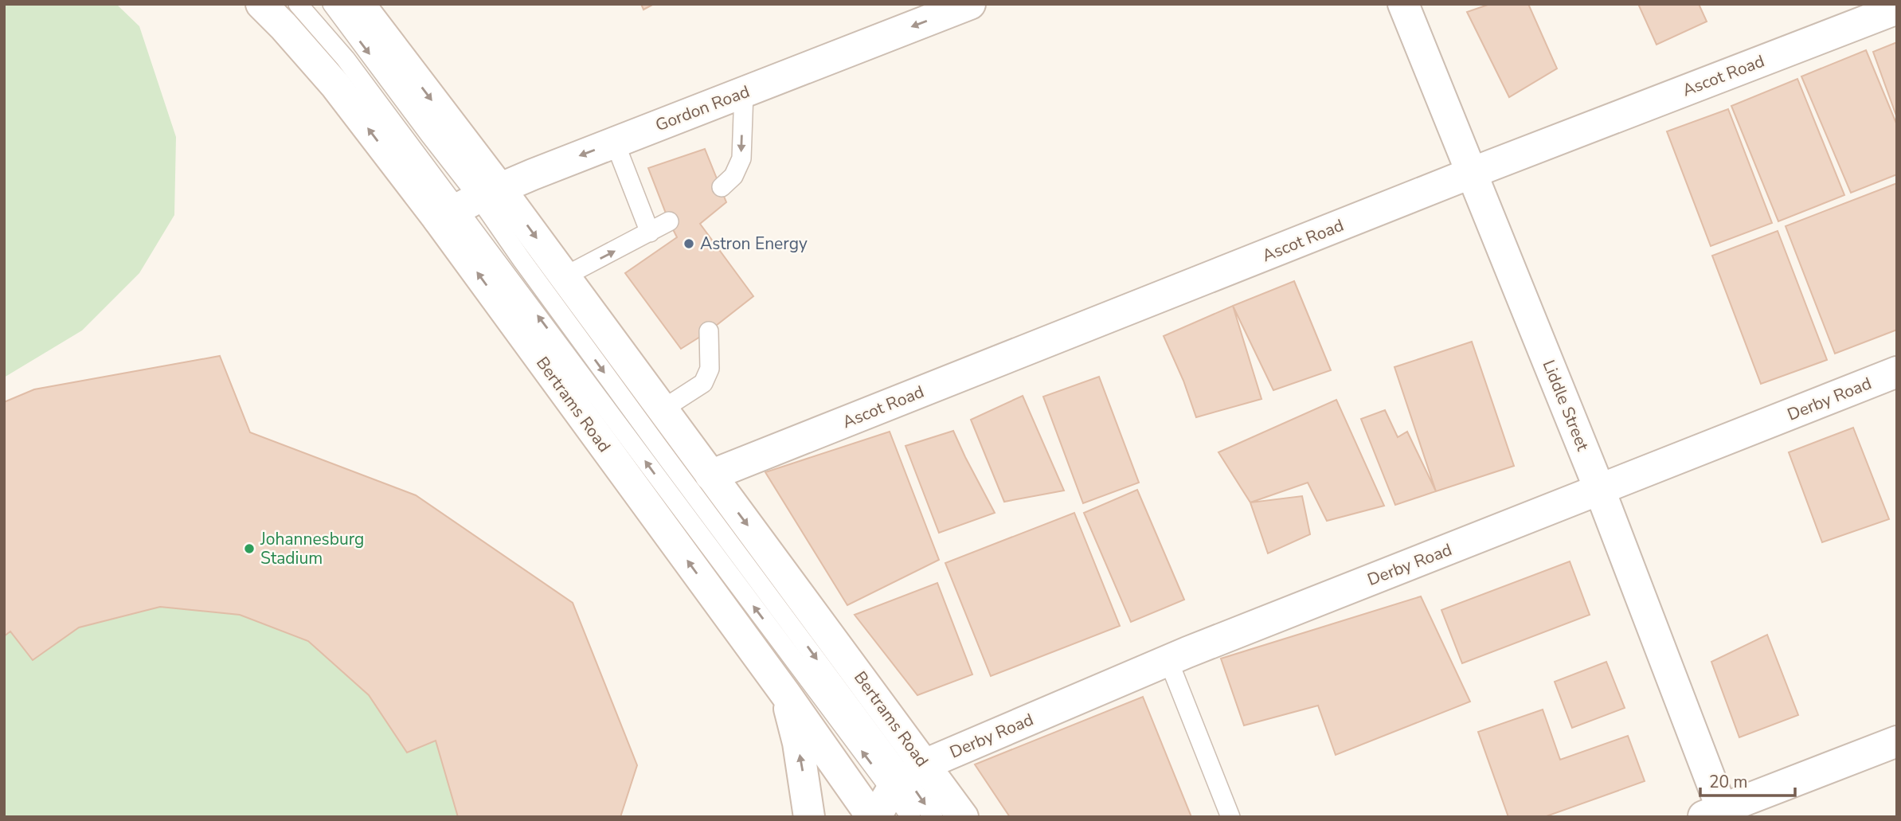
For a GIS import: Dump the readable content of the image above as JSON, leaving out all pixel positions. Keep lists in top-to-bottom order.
{
  "streets": {
    "street": [
      "Ascot Road",
      "Gordon Road",
      "Derby Road",
      "Bertrams Road",
      "Liddle Street"
    ]
  },
  "crossings": [
    ["Ascot Road", "Bertrams Road"],
    ["Ascot Road", "Liddle Street"],
    ["Gordon Road", "Bertrams Road"],
    ["Derby Road", "Bertrams Road"],
    ["Derby Road", "Liddle Street"]
  ],
  "one_way": ["Gordon Road"],
  "places": ["Astron Energy", "Johannesburg Stadium"],
  "scale_bar": "20 m"
}
